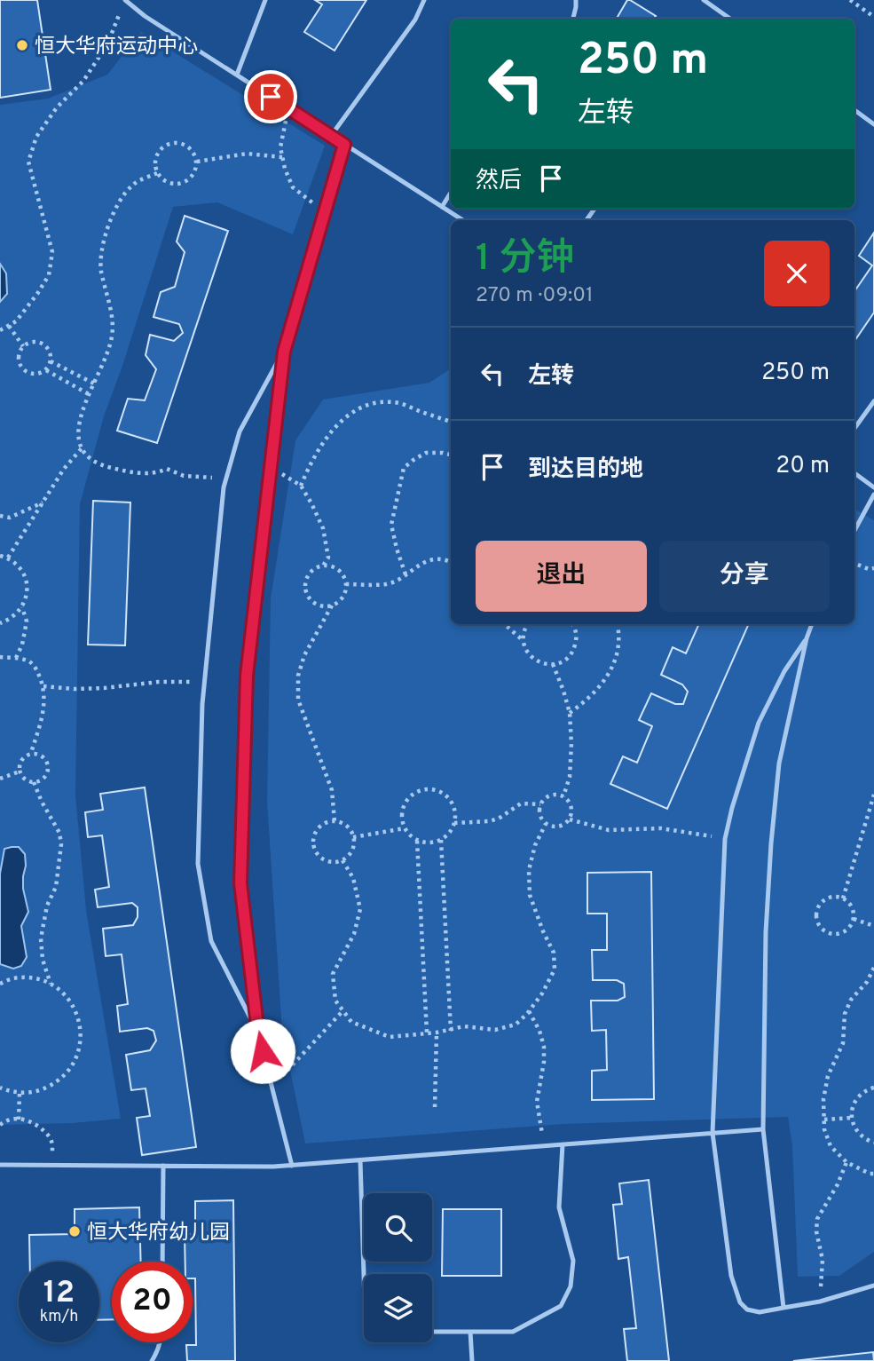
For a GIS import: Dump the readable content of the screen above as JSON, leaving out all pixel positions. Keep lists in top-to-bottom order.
{
  "places": ["恒大华府运动中心", "恒大华府幼儿园"],
  "page": {
    "turn": ["250 m", "左转"],
    "then": "然后",
    "heading": ["1 分钟", "270 m · 09:01"],
    "list": [
      {
        "name": "左转",
        "value": "250 m"
      },
      {
        "name": "到达目的地",
        "value": "20 m"
      }
    ],
    "buttons": ["退出", "分享"],
    "speed": "12 km/h",
    "limit": "20"
  }
}
